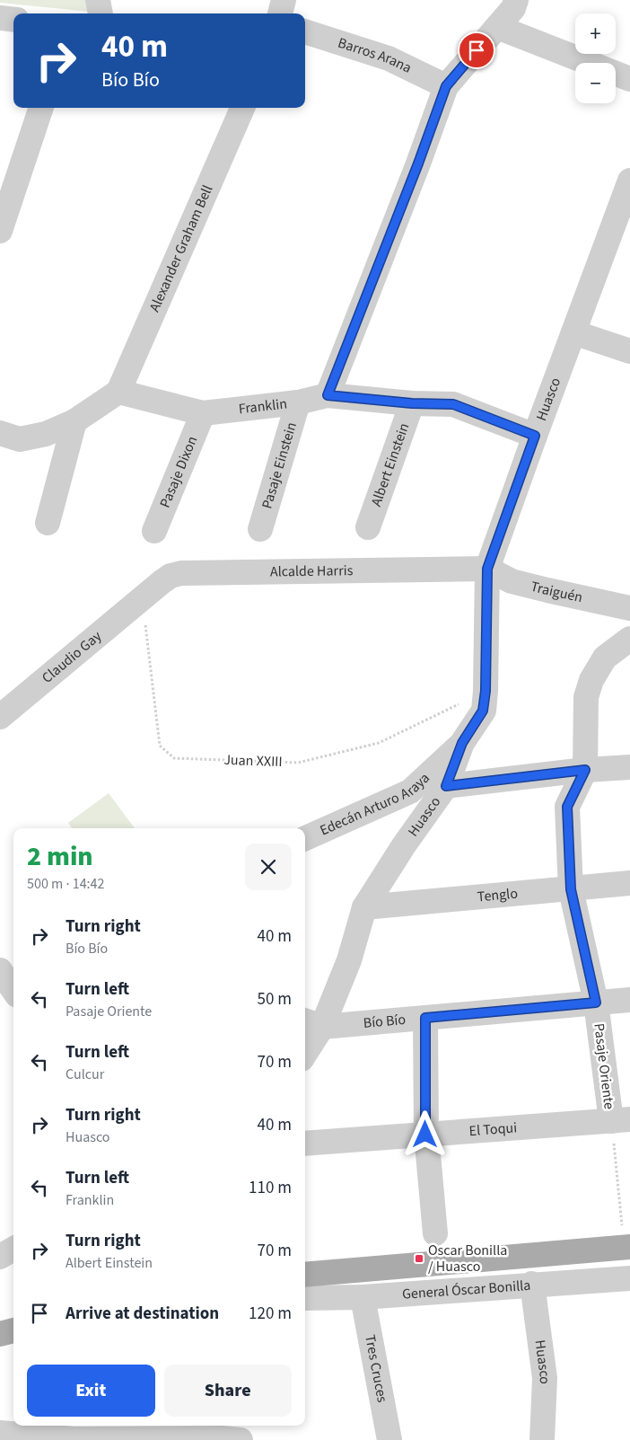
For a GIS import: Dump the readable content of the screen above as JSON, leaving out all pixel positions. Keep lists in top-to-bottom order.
{
  "streets": {
    "main road": ["General Óscar Bonilla"],
    "street": [
      "Barros Arana",
      "Alexander Graham Bell",
      "Huasco",
      "Franklin",
      "Pasaje Einstein",
      "Albert Einstein",
      "Pasaje Dixon",
      "Alcalde Harris",
      "Traiguén",
      "Claudio Gay",
      "Edecán Arturo Araya",
      "Tenglo",
      "Bío Bío",
      "Pasaje Oriente",
      "El Toqui",
      "Tres Cruces"
    ],
    "path": ["Juan XXIII"]
  },
  "crossings": [
    ["Alexander Graham Bell", "Franklin"],
    ["Huasco", "Franklin"],
    ["Huasco", "Alcalde Harris"],
    ["Huasco", "Traiguén"],
    ["Huasco", "Juan XXIII"],
    ["Huasco", "Edecán Arturo Araya"],
    ["Huasco", "Tenglo"],
    ["Huasco", "Bío Bío"],
    ["Huasco", "General Óscar Bonilla"],
    ["Franklin", "Pasaje Einstein"],
    ["Franklin", "Albert Einstein"],
    ["Franklin", "Pasaje Dixon"],
    ["Alcalde Harris", "Traiguén"],
    ["Alcalde Harris", "Claudio Gay"],
    ["Alcalde Harris", "Juan XXIII"],
    ["Claudio Gay", "Juan XXIII"],
    ["Tenglo", "Pasaje Oriente"],
    ["Bío Bío", "Pasaje Oriente"],
    ["Pasaje Oriente", "El Toqui"],
    ["Pasaje Oriente", "General Óscar Bonilla"],
    ["General Óscar Bonilla", "Tres Cruces"]
  ],
  "places": {
    "transit": ["Oscar Bonilla / Huasco"]
  },
  "page": {
    "map_buttons": ["+", "−"],
    "turn": ["40 m", "Bío Bío"],
    "heading": ["2 min", "500 m · 14:42"],
    "list": [
      {
        "name": "Turn right",
        "note": "Bío Bío",
        "value": "40 m"
      },
      {
        "name": "Turn left",
        "note": "Pasaje Oriente",
        "value": "50 m"
      },
      {
        "name": "Turn left",
        "note": "Culcur",
        "value": "70 m"
      },
      {
        "name": "Turn right",
        "note": "Huasco",
        "value": "40 m"
      },
      {
        "name": "Turn left",
        "note": "Franklin",
        "value": "110 m"
      },
      {
        "name": "Turn right",
        "note": "Albert Einstein",
        "value": "70 m"
      },
      {
        "name": "Arrive at destination",
        "value": "120 m"
      }
    ],
    "buttons": ["Exit", "Share"]
  }
}
